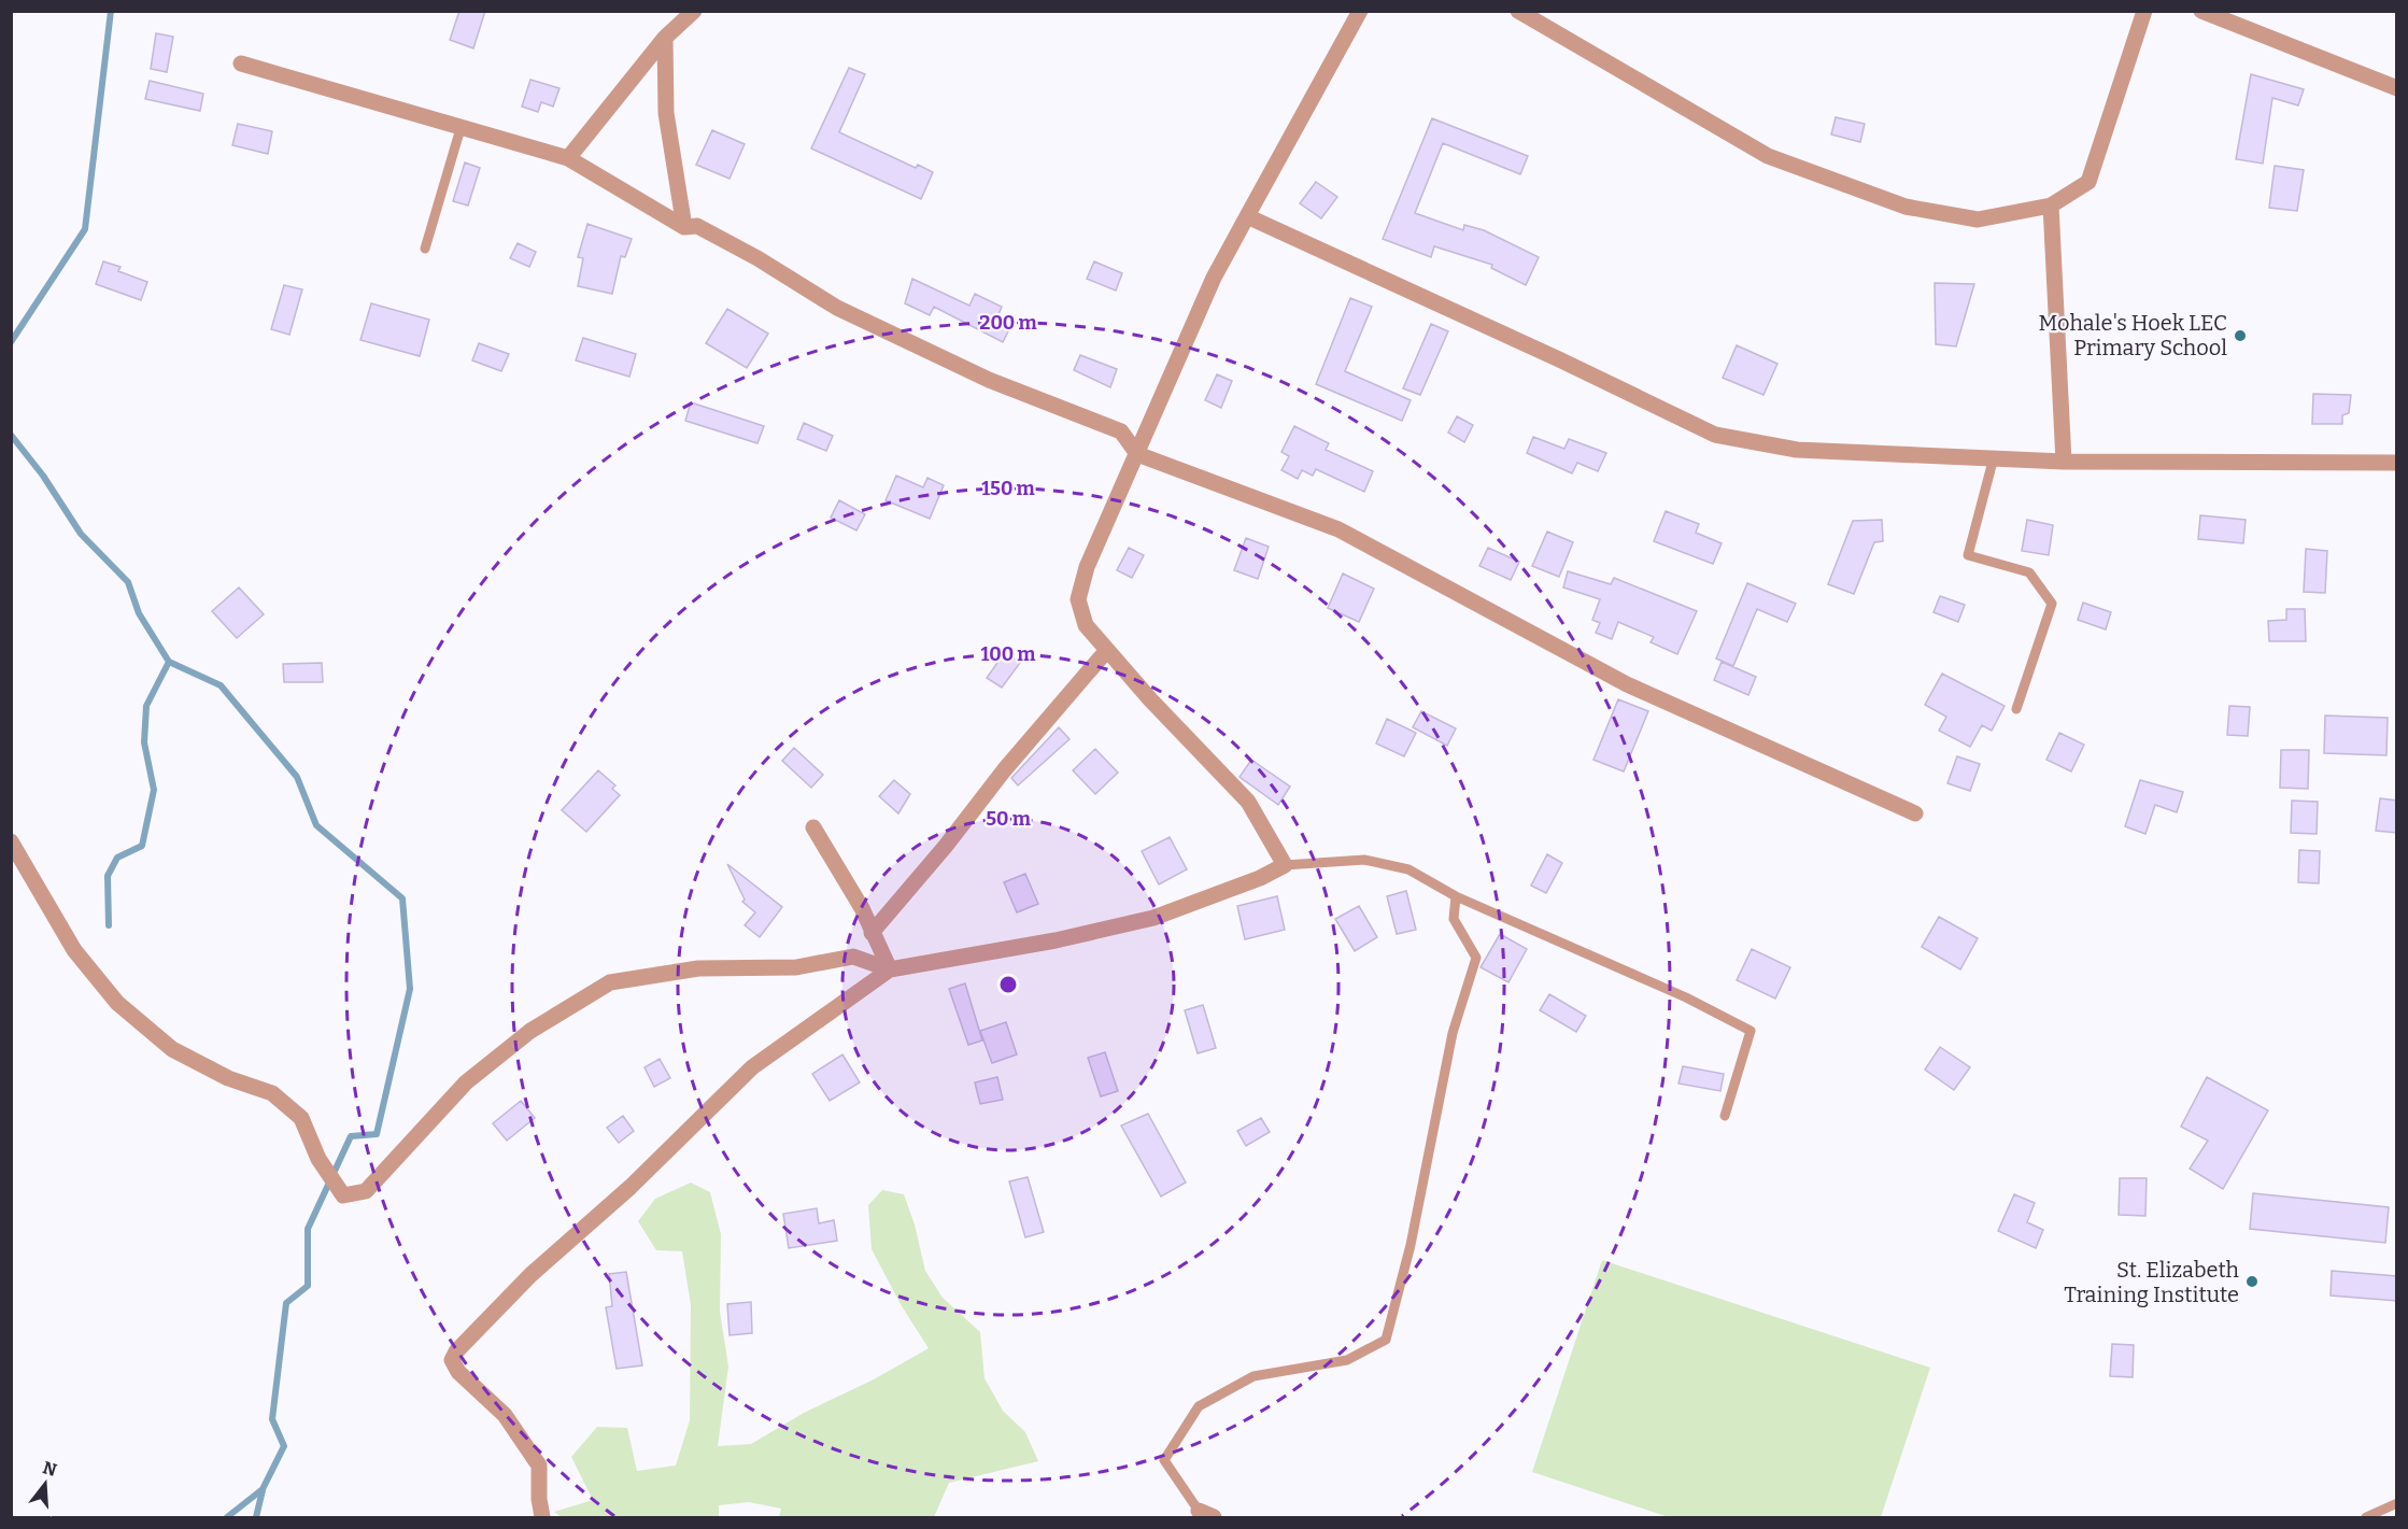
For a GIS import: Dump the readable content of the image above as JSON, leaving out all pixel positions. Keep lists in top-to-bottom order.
{
  "places": ["Mohale's Hoek LEC Primary School", "St. Elizabeth Training Institute"],
  "north": "top",
  "rings": [
    "200 m",
    "150 m",
    "100 m",
    "50 m"
  ]
}
